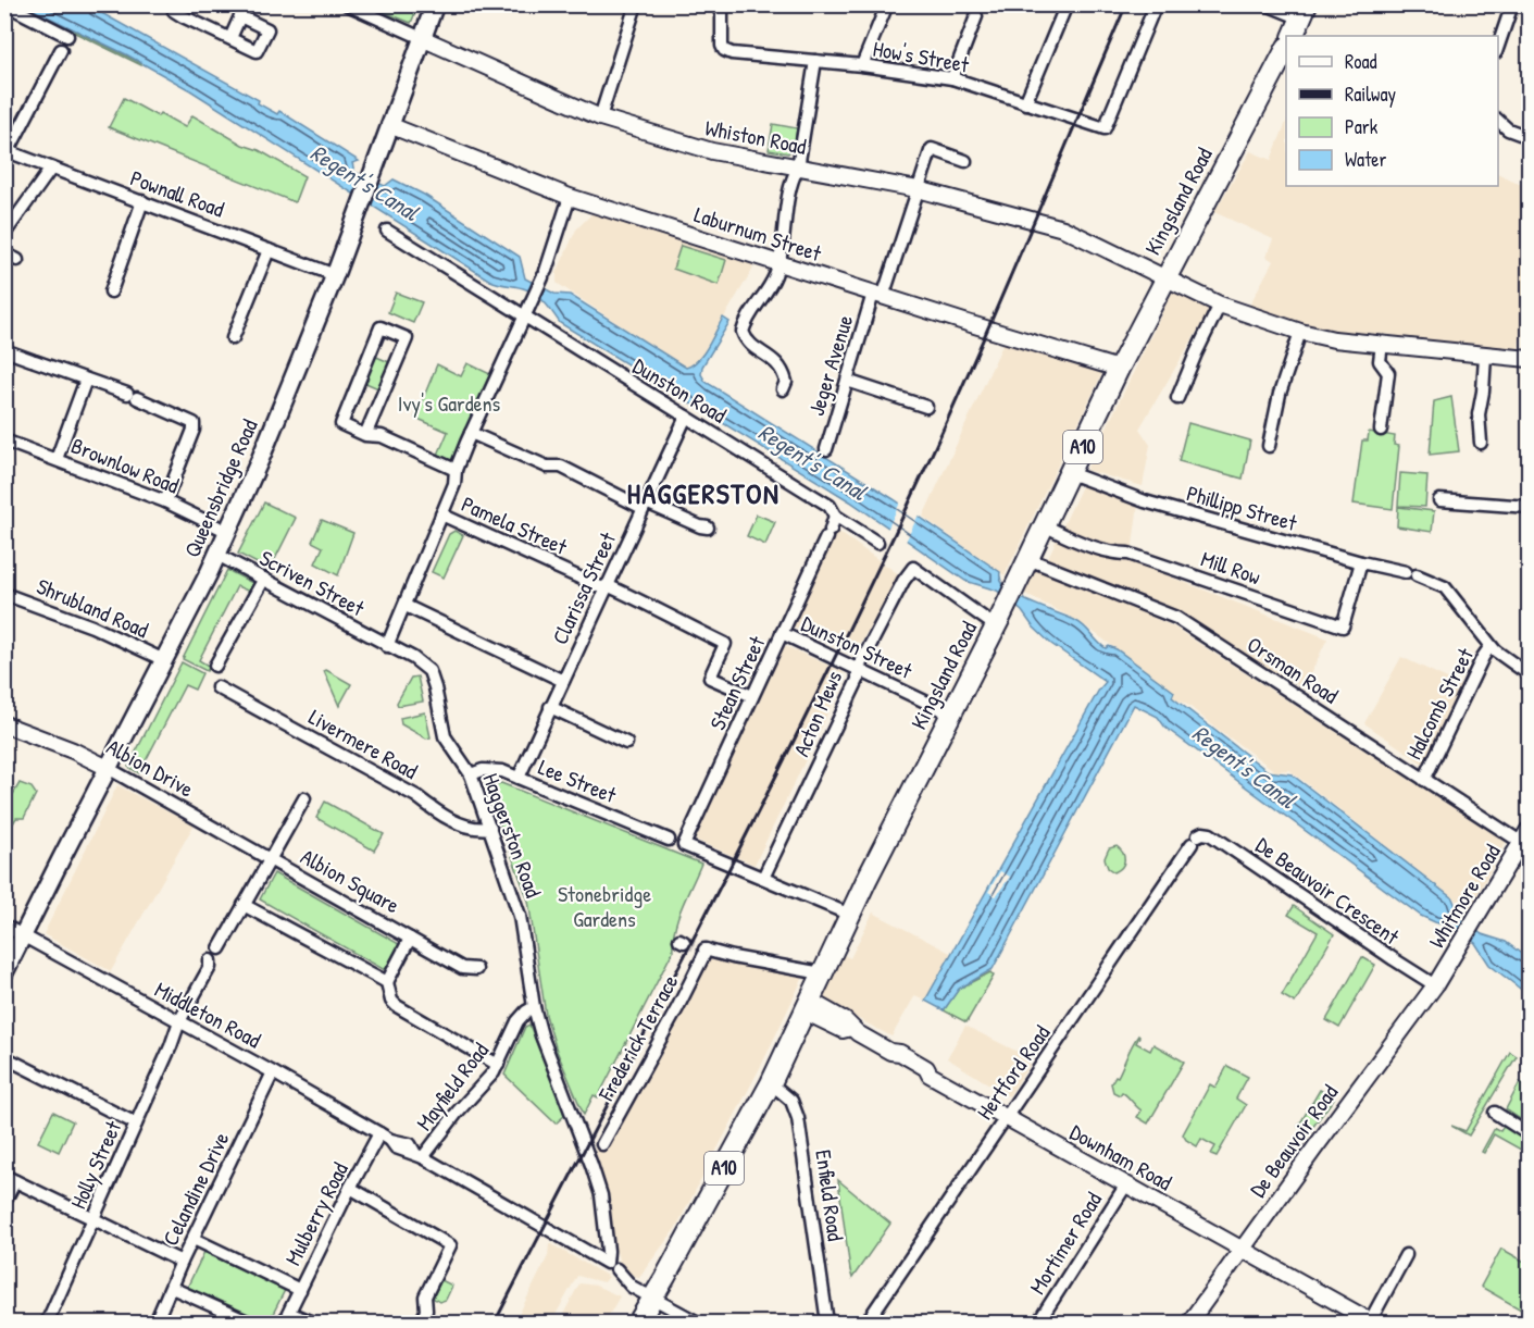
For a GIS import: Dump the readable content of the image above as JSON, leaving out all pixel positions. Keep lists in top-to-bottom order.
{
  "streets": {
    "highway": ["Kingsland Road", "A10"],
    "main road": ["Queensbridge Road"],
    "street": [
      "How's Street",
      "Whiston Road",
      "Pownall Road",
      "Laburnum Street",
      "Jeger Avenue",
      "Dunston Road",
      "Brownlow Road",
      "Phillipp Street",
      "Pamela Street",
      "Mill Row",
      "Scriven Street",
      "Clarissa Street",
      "Shrubland Road",
      "Dunston Street",
      "Orsman Road",
      "Stean Street",
      "Halcomb Street",
      "Acton Mews",
      "Livermere Road",
      "Albion Drive",
      "Lee Street",
      "Haggerston Road",
      "Albion Square",
      "De Beauvoir Crescent",
      "Whitmore Road",
      "Middleton Road",
      "Frederick Terrace",
      "Hertford Road",
      "Mayfield Road",
      "De Beauvoir Road",
      "Downham Road",
      "Holly Street",
      "Celandine Drive",
      "Enfield Road",
      "Mulberry Road",
      "Mortimer Road"
    ]
  },
  "crossings": [
    ["Whiston Road", "Kingsland Road"],
    ["Whiston Road", "Jeger Avenue"],
    ["Whiston Road", "Queensbridge Road"],
    ["Pownall Road", "Queensbridge Road"],
    ["Kingsland Road", "Laburnum Street"],
    ["Kingsland Road", "Phillipp Street"],
    ["Kingsland Road", "Mill Row"],
    ["Kingsland Road", "Dunston Street"],
    ["Kingsland Road", "Orsman Road"],
    ["Kingsland Road", "Acton Mews"],
    ["Kingsland Road", "Middleton Road"],
    ["Kingsland Road", "Frederick Terrace"],
    ["Kingsland Road", "Downham Road"],
    ["Kingsland Road", "Enfield Road"],
    ["Laburnum Street", "Jeger Avenue"],
    ["Laburnum Street", "Queensbridge Road"],
    ["Dunston Road", "Clarissa Street"],
    ["Dunston Road", "Stean Street"],
    ["Brownlow Road", "Queensbridge Road"],
    ["Queensbridge Road", "Scriven Street"],
    ["Queensbridge Road", "Shrubland Road"],
    ["Queensbridge Road", "Albion Drive"],
    ["Queensbridge Road", "Middleton Road"],
    ["Phillipp Street", "Mill Row"],
    ["Phillipp Street", "Halcomb Street"],
    ["Pamela Street", "Clarissa Street"],
    ["Pamela Street", "Stean Street"],
    ["Scriven Street", "Haggerston Road"],
    ["Clarissa Street", "Lee Street"],
    ["Dunston Street", "Stean Street"],
    ["Dunston Street", "Acton Mews"],
    ["Orsman Road", "Halcomb Street"],
    ["Orsman Road", "Whitmore Road"],
    ["Stean Street", "Acton Mews"],
    ["Livermere Road", "Haggerston Road"],
    ["Albion Drive", "Albion Square"],
    ["Lee Street", "Haggerston Road"],
    ["Haggerston Road", "Middleton Road"],
    ["Haggerston Road", "Mayfield Road"],
    ["De Beauvoir Crescent", "Whitmore Road"],
    ["De Beauvoir Crescent", "Hertford Road"],
    ["De Beauvoir Crescent", "De Beauvoir Road"],
    ["Whitmore Road", "De Beauvoir Road"],
    ["Middleton Road", "Mayfield Road"],
    ["Middleton Road", "Holly Street"],
    ["Middleton Road", "Celandine Drive"],
    ["Middleton Road", "Mulberry Road"],
    ["Hertford Road", "Downham Road"],
    ["De Beauvoir Road", "Downham Road"],
    ["Downham Road", "Mortimer Road"]
  ],
  "districts": ["HAGGERSTON"],
  "water": ["Regent's Canal"],
  "parks": ["Ivy's Gardens", "Stonebridge Gardens"],
  "legend": [
    "Road",
    "Railway",
    "Park",
    "Water"
  ]
}
